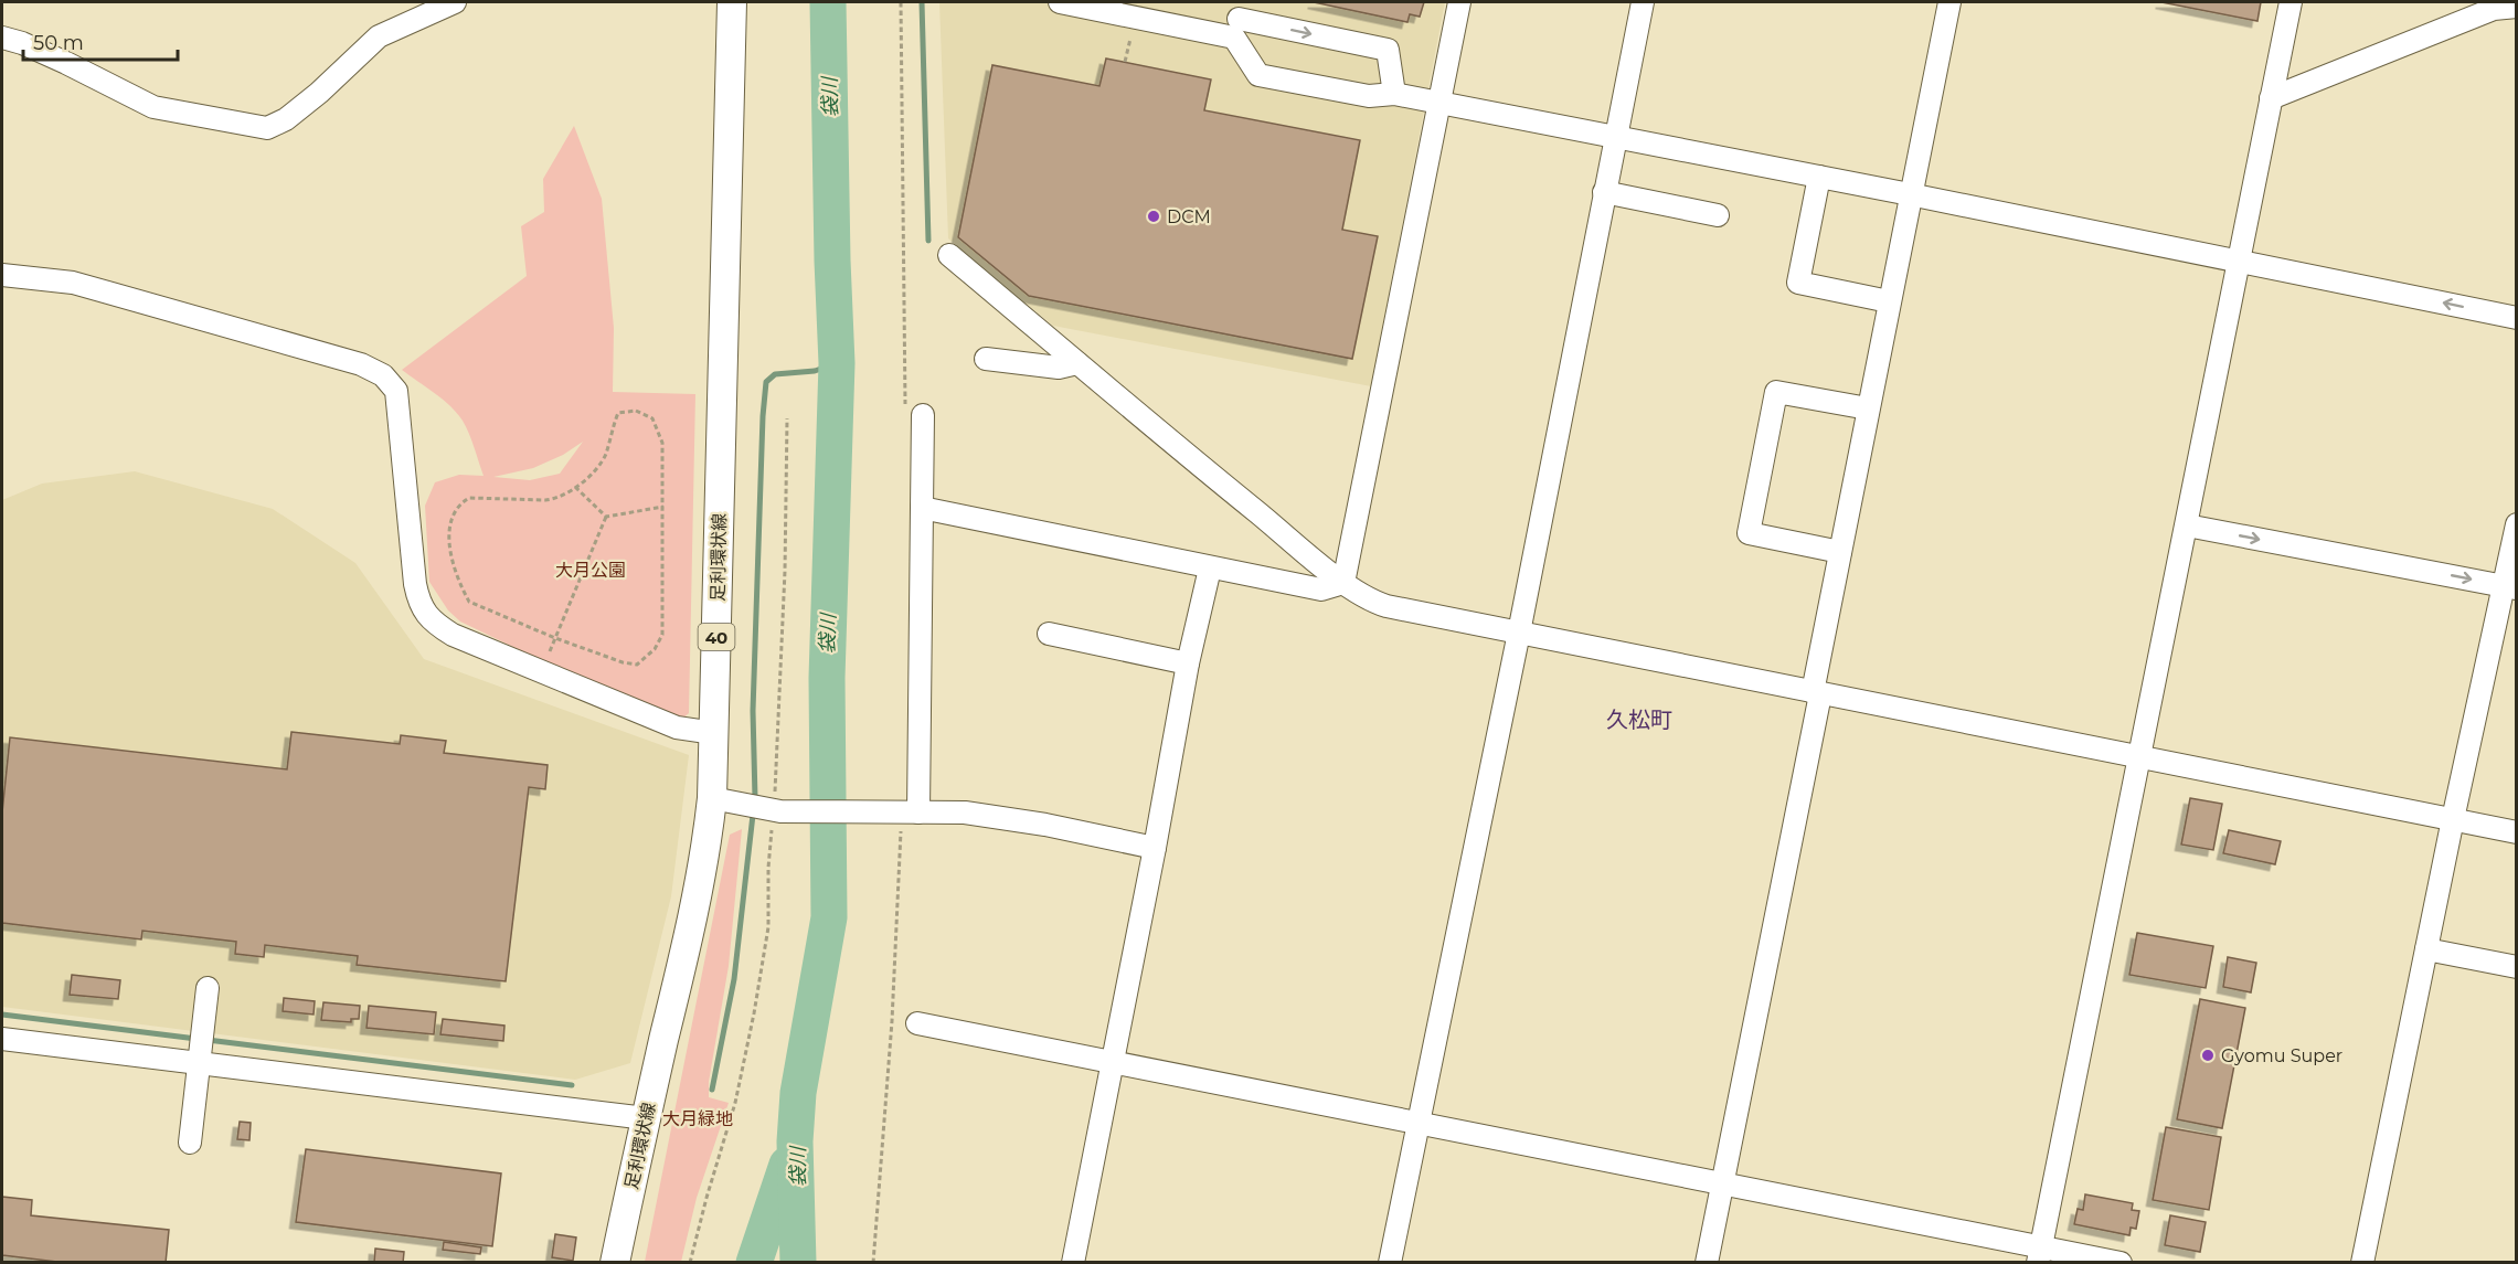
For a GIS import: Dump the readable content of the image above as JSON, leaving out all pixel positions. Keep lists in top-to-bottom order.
{
  "streets": {
    "main road": ["足利環状線", "40"]
  },
  "districts": ["久松町"],
  "water": ["袋川"],
  "parks": ["大月公園", "大月緑地"],
  "places": ["DCM", "Gyomu Super"],
  "scale_bar": "50 m"
}
